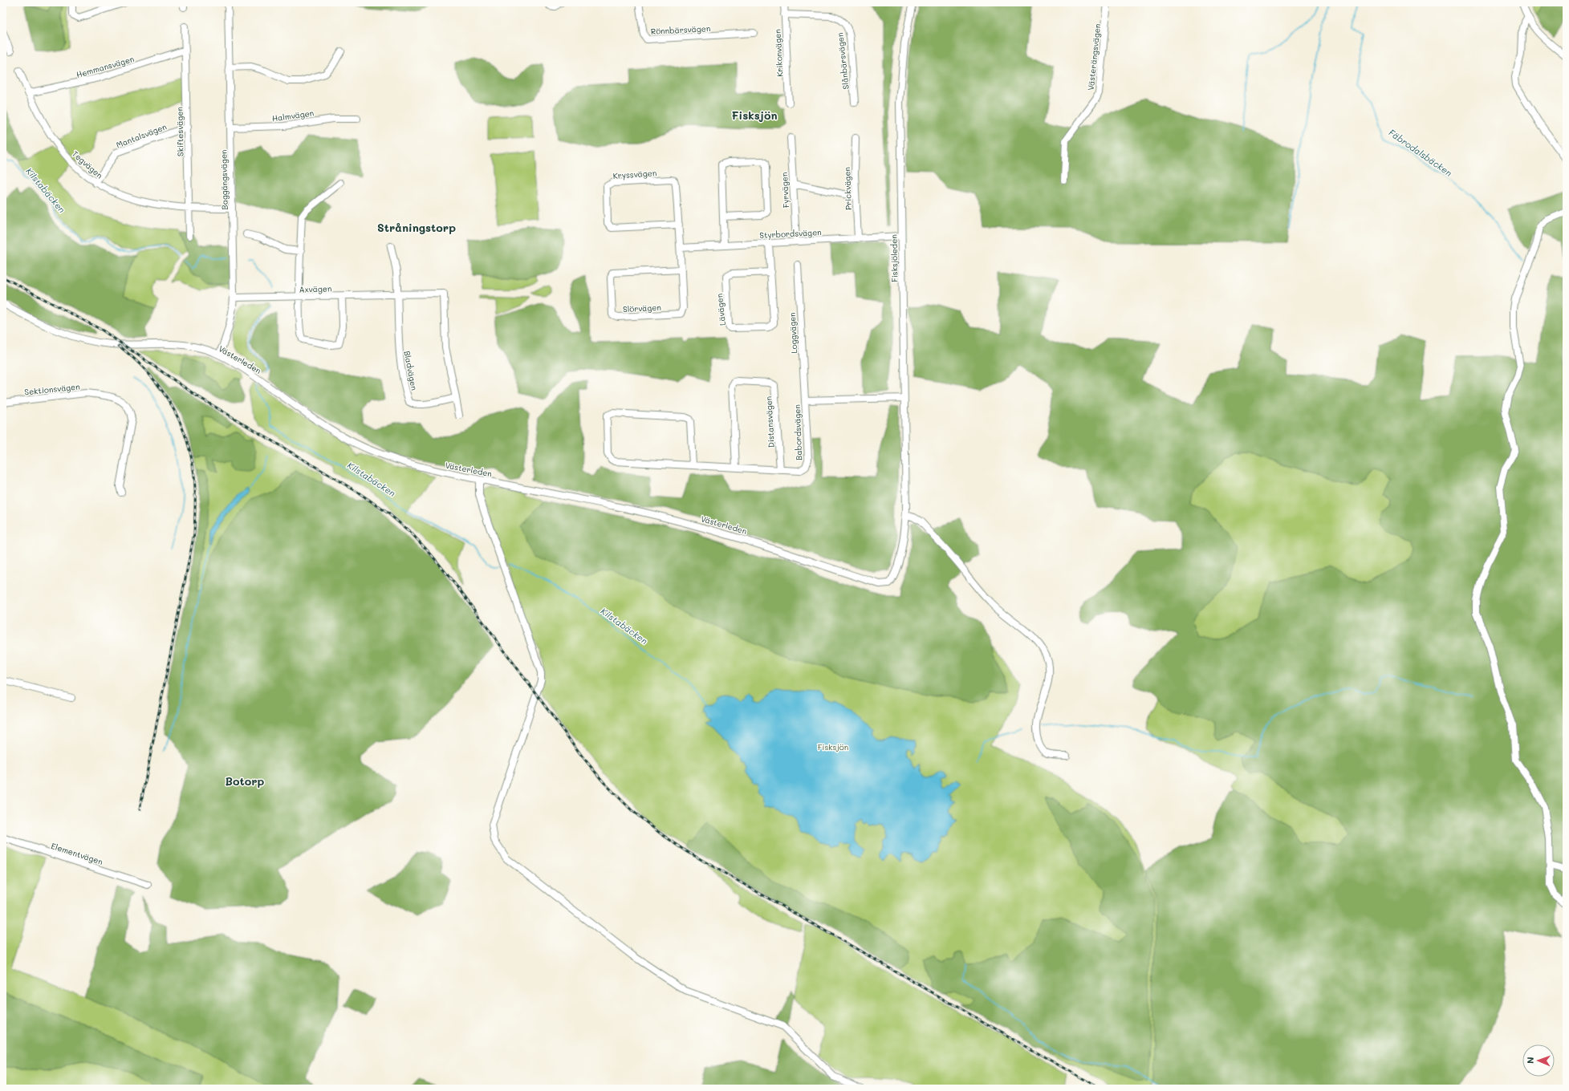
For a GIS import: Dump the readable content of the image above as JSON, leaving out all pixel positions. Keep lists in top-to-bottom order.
{
  "streets": {
    "street": [
      "Rönnbärsvägen",
      "Krikonvägen",
      "Västerängsvägen",
      "Slånbärsvägen",
      "Hemmansvägen",
      "Halmvägen",
      "Skiftesvägen",
      "Mantalsvägen",
      "Tegvägen",
      "Kryssvägen",
      "Baggängsvägen",
      "Prickvägen",
      "Fyrvägen",
      "Styrbordsvägen",
      "Fisksjöleden",
      "Axvägen",
      "Slörvägen",
      "Lävägen",
      "Loggvägen",
      "Västerleden",
      "Bladvägen",
      "Sektionsvägen",
      "Distansvägen",
      "Babordsvägen",
      "Elementvägen"
    ]
  },
  "crossings": [
    ["Krikonvägen", "Slånbärsvägen"],
    ["Hemmansvägen", "Skiftesvägen"],
    ["Hemmansvägen", "Tegvägen"],
    ["Halmvägen", "Baggängsvägen"],
    ["Skiftesvägen", "Mantalsvägen"],
    ["Skiftesvägen", "Tegvägen"],
    ["Mantalsvägen", "Tegvägen"],
    ["Tegvägen", "Baggängsvägen"],
    ["Kryssvägen", "Styrbordsvägen"],
    ["Kryssvägen", "Slörvägen"],
    ["Baggängsvägen", "Axvägen"],
    ["Baggängsvägen", "Västerleden"],
    ["Prickvägen", "Styrbordsvägen"],
    ["Fyrvägen", "Styrbordsvägen"],
    ["Styrbordsvägen", "Fisksjöleden"],
    ["Styrbordsvägen", "Slörvägen"],
    ["Styrbordsvägen", "Lävägen"],
    ["Fisksjöleden", "Västerleden"],
    ["Fisksjöleden", "Babordsvägen"],
    ["Axvägen", "Bladvägen"],
    ["Loggvägen", "Babordsvägen"],
    ["Distansvägen", "Babordsvägen"]
  ],
  "districts": ["Fisksjön", "Stråningstorp", "Botorp"],
  "water": ["Fäbrodalsbäcken", "Kilstabäcken"],
  "parks": ["Fisksjön"],
  "north": "left"
}
